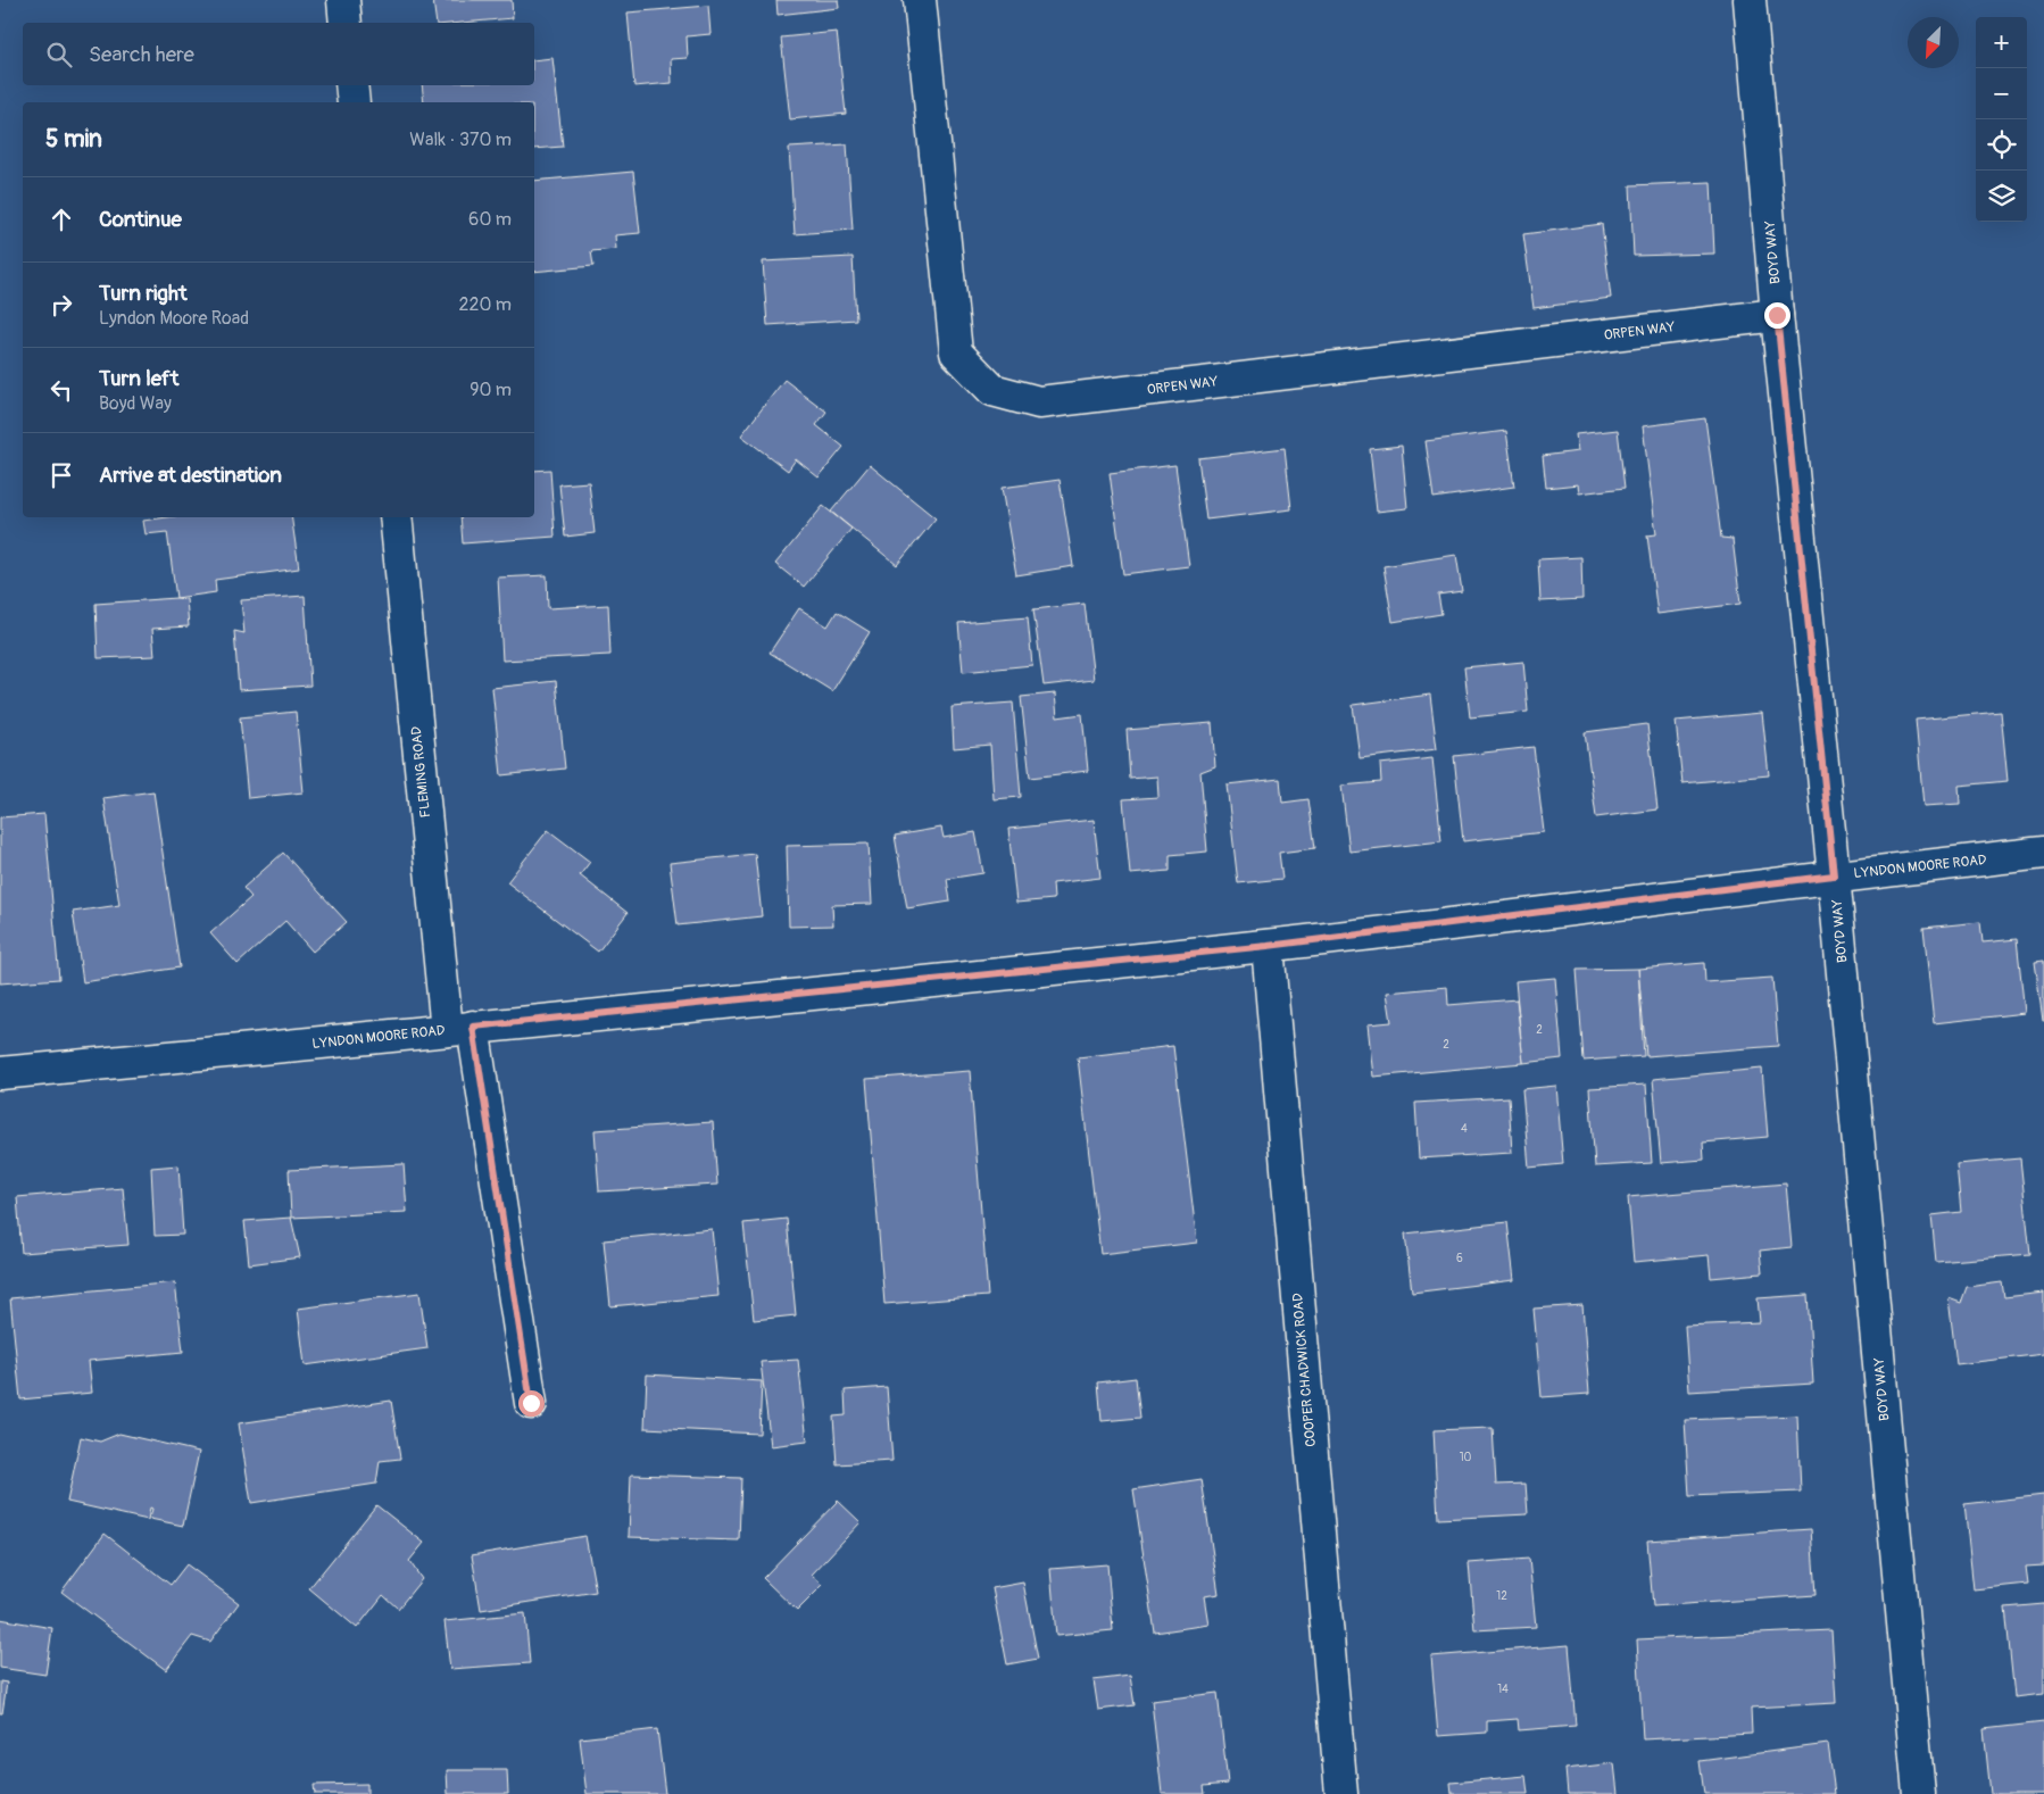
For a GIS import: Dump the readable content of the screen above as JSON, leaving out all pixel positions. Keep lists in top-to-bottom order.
{
  "streets": {
    "street": [
      "BOYD WAY",
      "ORPEN WAY",
      "FLEMING ROAD",
      "LYNDON MOORE ROAD",
      "COOPER CHADWICK ROAD"
    ]
  },
  "crossings": [
    ["BOYD WAY", "ORPEN WAY"],
    ["BOYD WAY", "LYNDON MOORE ROAD"],
    ["FLEMING ROAD", "LYNDON MOORE ROAD"],
    ["LYNDON MOORE ROAD", "COOPER CHADWICK ROAD"]
  ],
  "house_numbers": [
    "2",
    "2",
    "4",
    "6",
    "10",
    "12",
    "14"
  ],
  "north": "bottom left",
  "page": {
    "map_buttons": ["+", "−"],
    "search": "Search here",
    "heading": ["5 min", "Walk · 370 m"],
    "list": [
      ["Continue", "60 m"],
      ["Turn right", "Lyndon Moore Road", "220 m"],
      ["Turn left", "Boyd Way", "90 m"],
      "Arrive at destination"
    ]
  }
}
